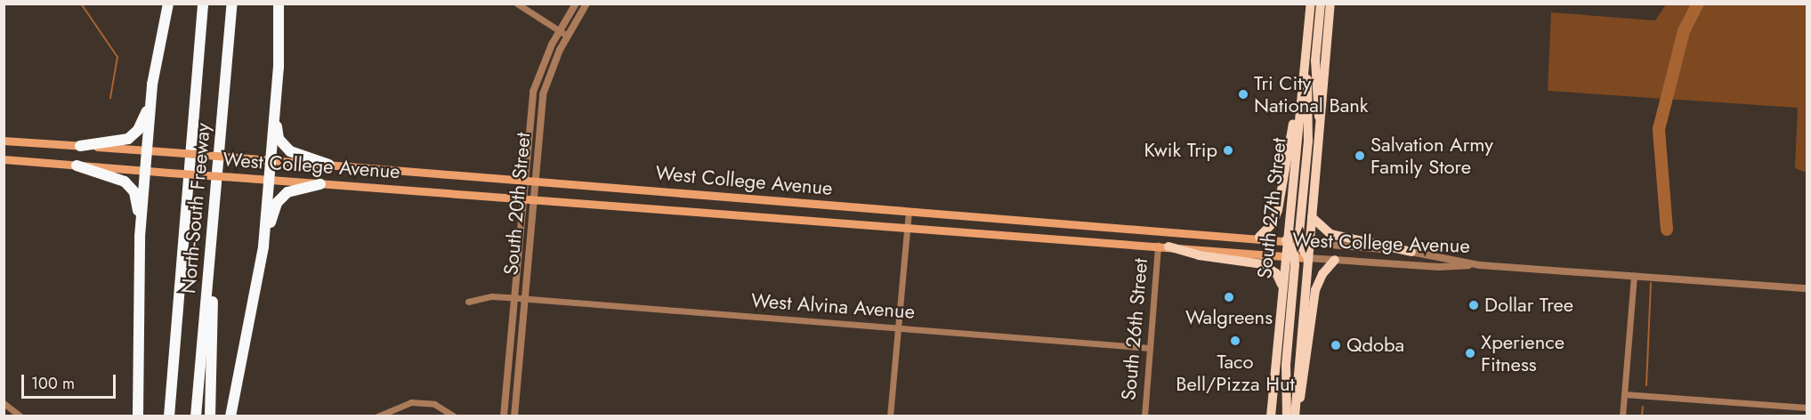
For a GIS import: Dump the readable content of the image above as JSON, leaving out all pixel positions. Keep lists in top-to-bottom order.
{
  "streets": {
    "highway": ["North-South Freeway"],
    "main road": ["West College Avenue", "South 27th Street"],
    "street": ["South 20th Street", "West Alvina Avenue", "South 26th Street"]
  },
  "crossings": [
    ["West College Avenue", "South 20th Street"],
    ["West College Avenue", "South 27th Street"],
    ["West College Avenue", "South 26th Street"],
    ["South 20th Street", "West Alvina Avenue"],
    ["West Alvina Avenue", "South 26th Street"]
  ],
  "places": [
    "Tri City National Bank",
    "Kwik Trip",
    "Salvation Army Family Store",
    "Walgreens",
    "Dollar Tree",
    "Taco Bell/Pizza Hut",
    "Qdoba",
    "Xperience Fitness"
  ],
  "scale_bar": "100 m"
}
